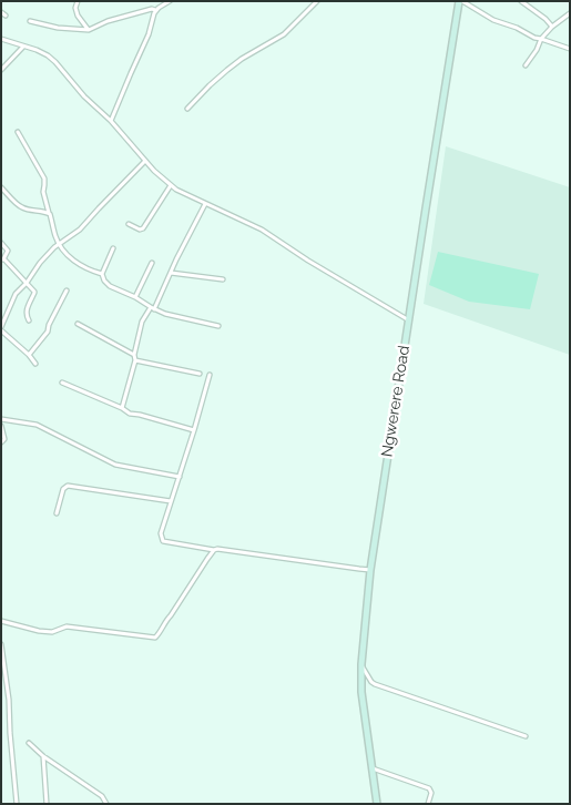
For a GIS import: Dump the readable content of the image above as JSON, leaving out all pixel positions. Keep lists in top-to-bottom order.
{
  "streets": {
    "main road": ["Ngwerere Road"]
  }
}
